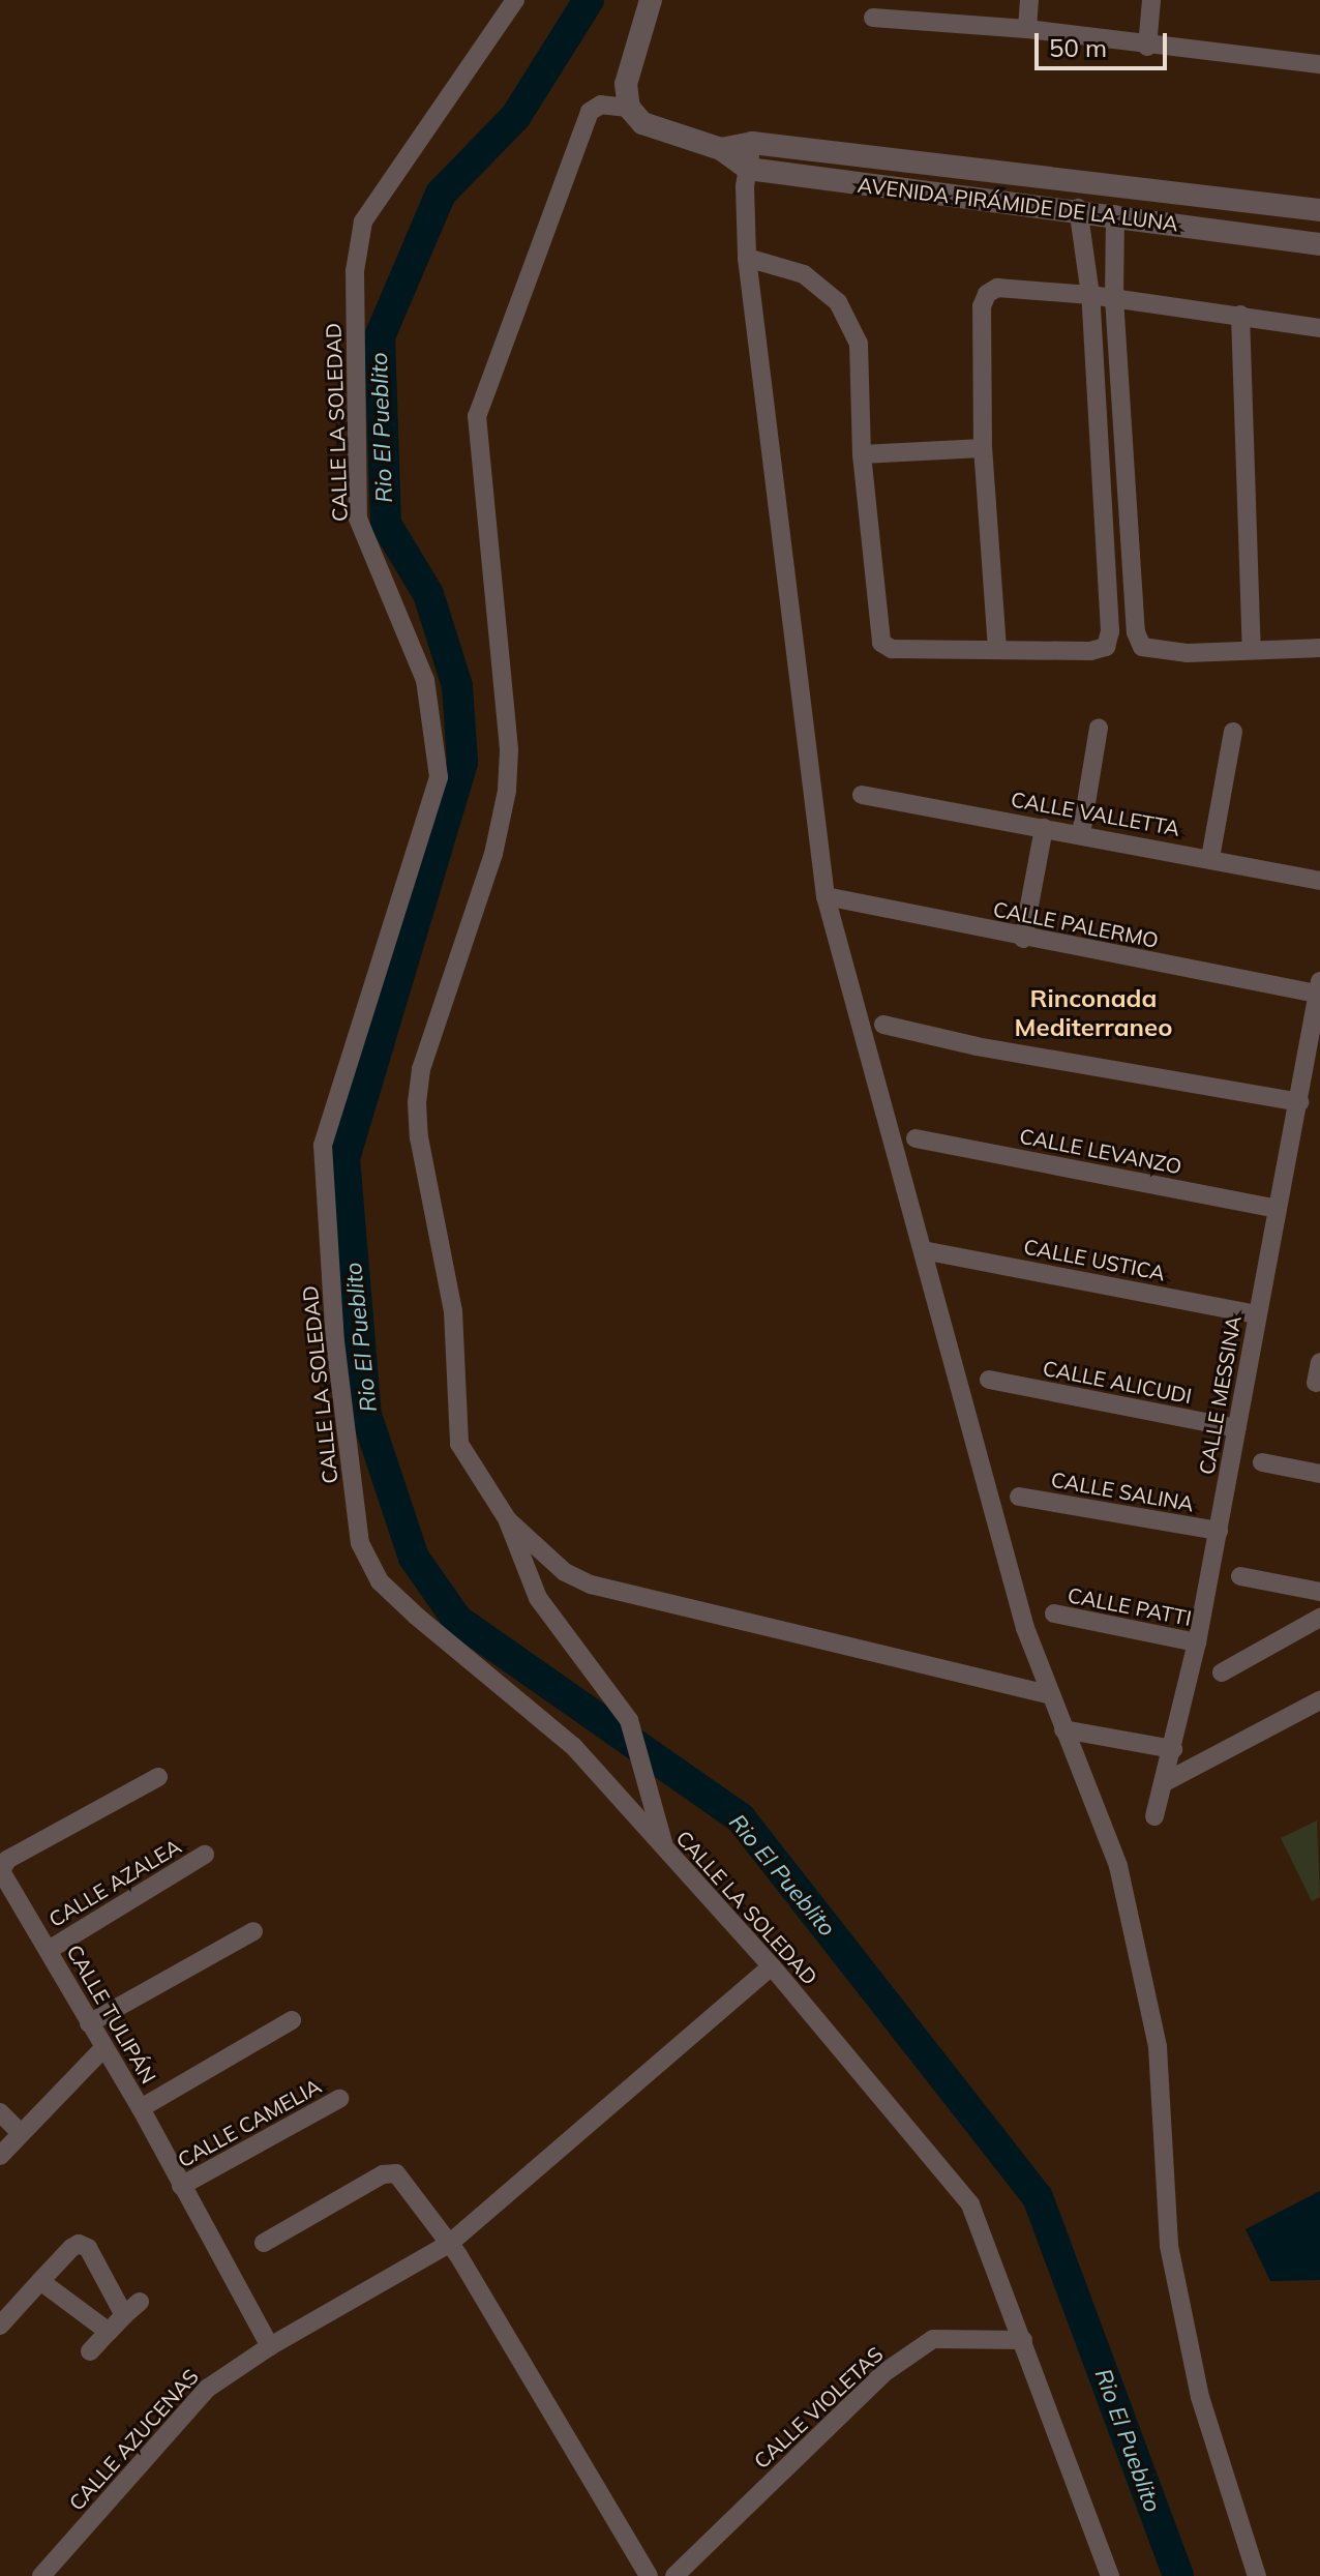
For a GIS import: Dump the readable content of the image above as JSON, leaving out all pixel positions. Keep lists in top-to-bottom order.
{
  "streets": {
    "street": [
      "AVENIDA PIRÁMIDE DE LA LUNA",
      "CALLE LA SOLEDAD",
      "CALLE VALLETTA",
      "CALLE PALERMO",
      "CALLE LEVANZO",
      "CALLE USTICA",
      "CALLE ALICUDI",
      "CALLE MESSINA",
      "CALLE SALINA",
      "CALLE PATTI",
      "CALLE AZALEA",
      "CALLE TULIPÁN",
      "CALLE CAMELIA",
      "CALLE VIOLETAS",
      "CALLE AZUCENAS"
    ]
  },
  "crossings": [
    ["CALLE LA SOLEDAD", "CALLE VIOLETAS"],
    ["CALLE LA SOLEDAD", "CALLE AZUCENAS"],
    ["CALLE PALERMO", "CALLE MESSINA"],
    ["CALLE LEVANZO", "CALLE MESSINA"],
    ["CALLE USTICA", "CALLE MESSINA"],
    ["CALLE ALICUDI", "CALLE MESSINA"],
    ["CALLE MESSINA", "CALLE SALINA"],
    ["CALLE MESSINA", "CALLE PATTI"],
    ["CALLE AZALEA", "CALLE TULIPÁN"],
    ["CALLE TULIPÁN", "CALLE CAMELIA"],
    ["CALLE TULIPÁN", "CALLE AZUCENAS"]
  ],
  "districts": ["Rinconada Mediterraneo"],
  "water": ["Rio El Pueblito"],
  "scale_bar": "50 m"
}
